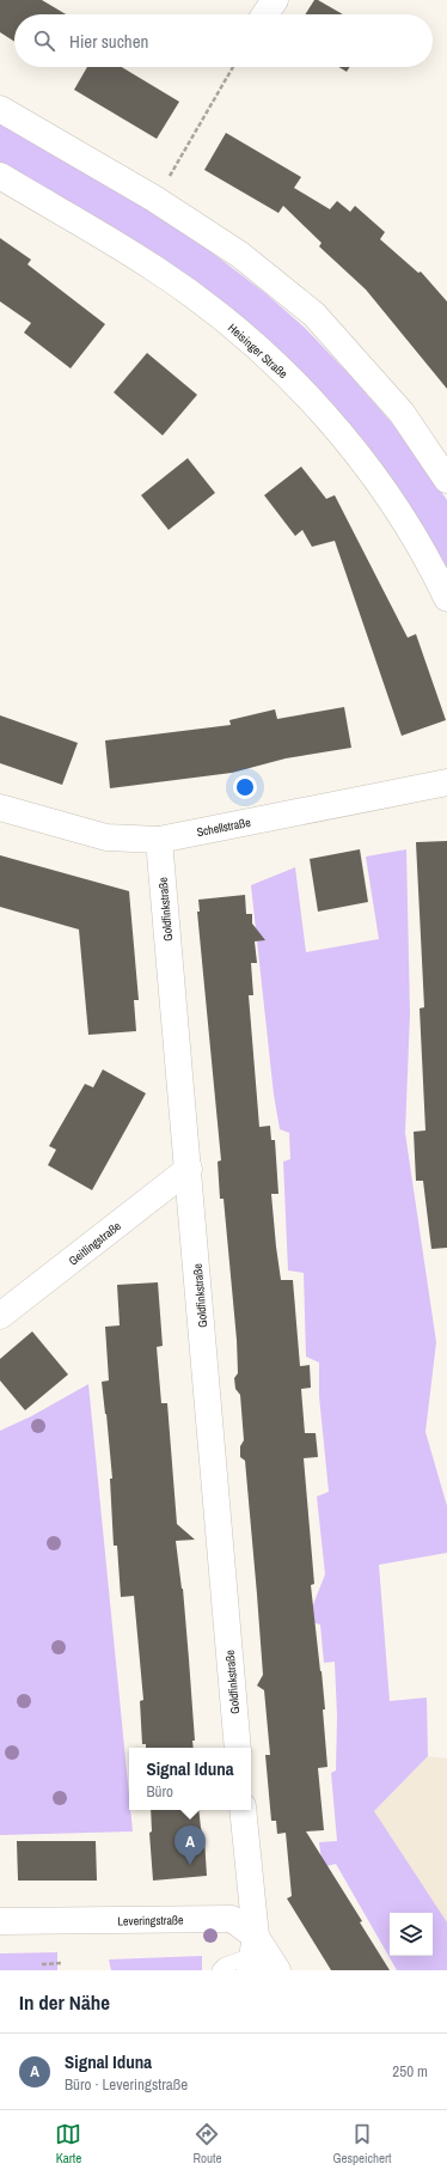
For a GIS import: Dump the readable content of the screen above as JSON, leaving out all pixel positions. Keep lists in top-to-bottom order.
{
  "streets": {
    "street": [
      "Heisinger Straße",
      "Schellstraße",
      "Goldfinkstraße",
      "Geitlingstraße",
      "Leveringstraße"
    ]
  },
  "crossings": [
    ["Schellstraße", "Goldfinkstraße"],
    ["Goldfinkstraße", "Geitlingstraße"]
  ],
  "page": {
    "search": "Hier suchen",
    "popup": ["Signal Iduna", "Büro"],
    "pins": "A",
    "heading": "In der Nähe",
    "list": [
      {
        "mark": "A",
        "name": "Signal Iduna",
        "note": "Büro · Leveringstraße",
        "value": "250 m"
      }
    ],
    "nav": ["Karte", "Route", "Gespeichert"]
  }
}
